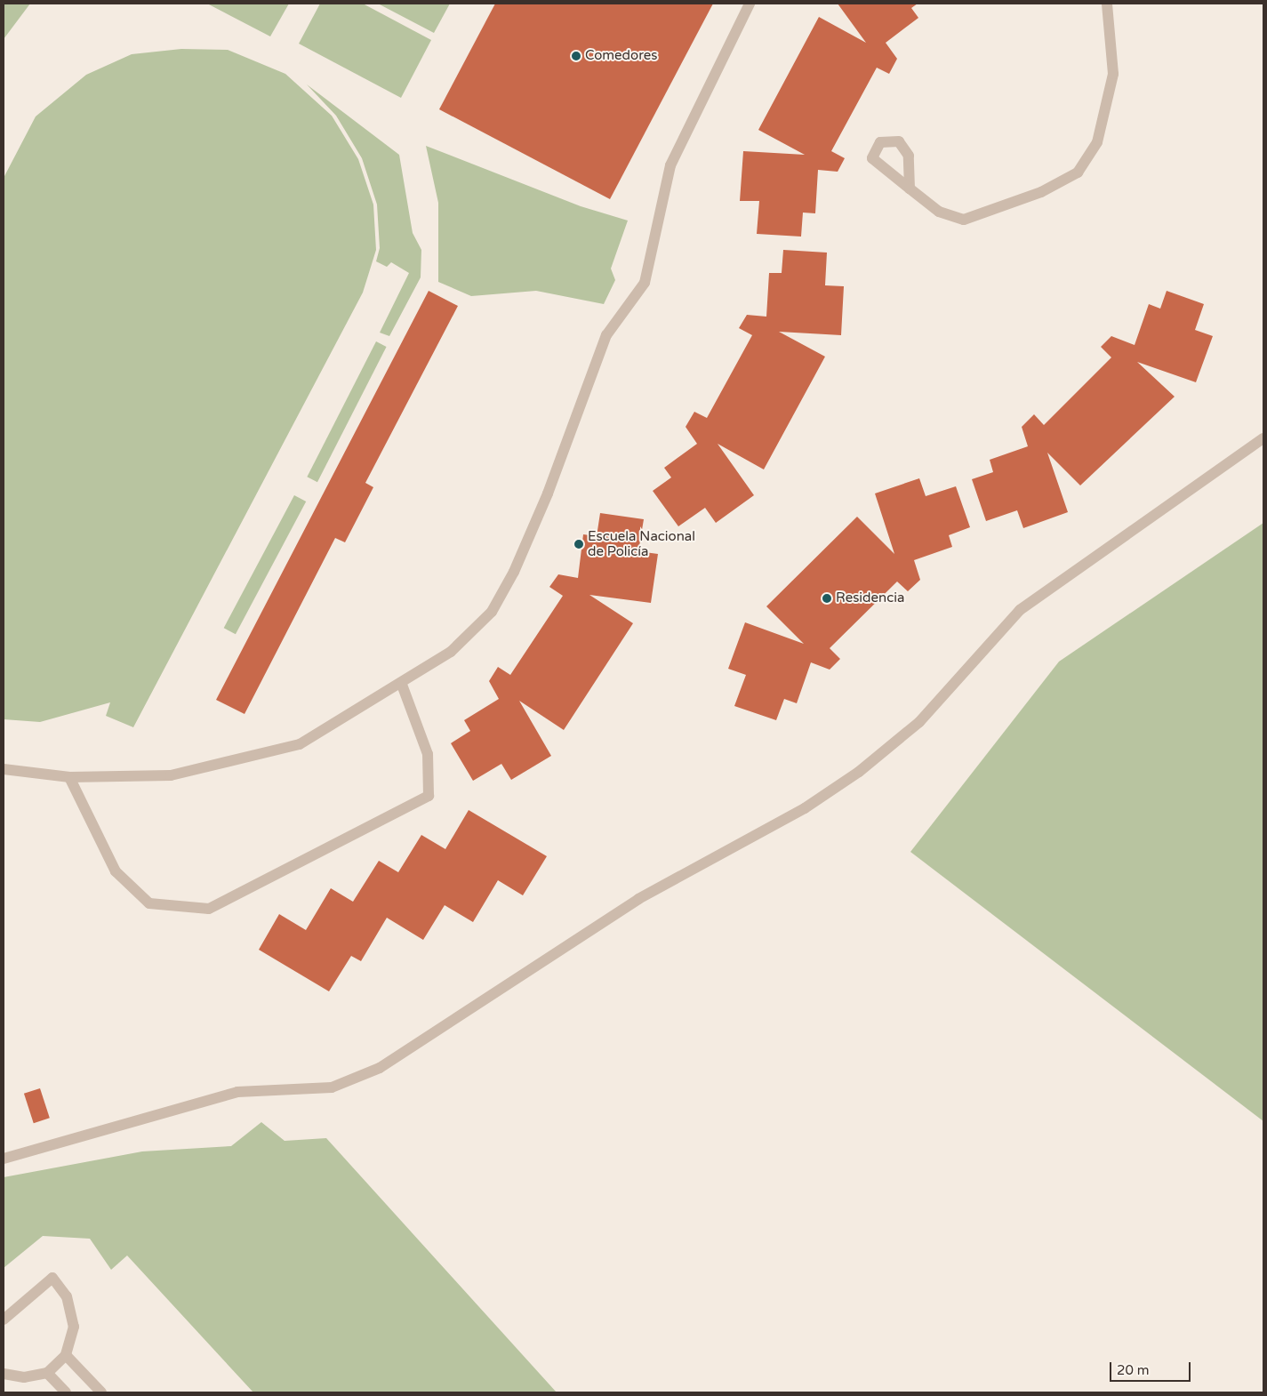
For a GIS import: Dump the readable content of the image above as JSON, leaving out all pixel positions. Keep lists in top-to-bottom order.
{
  "places": ["Comedores", "Escuela Nacional de Policía", "Residencia"],
  "scale_bar": "20 m"
}
